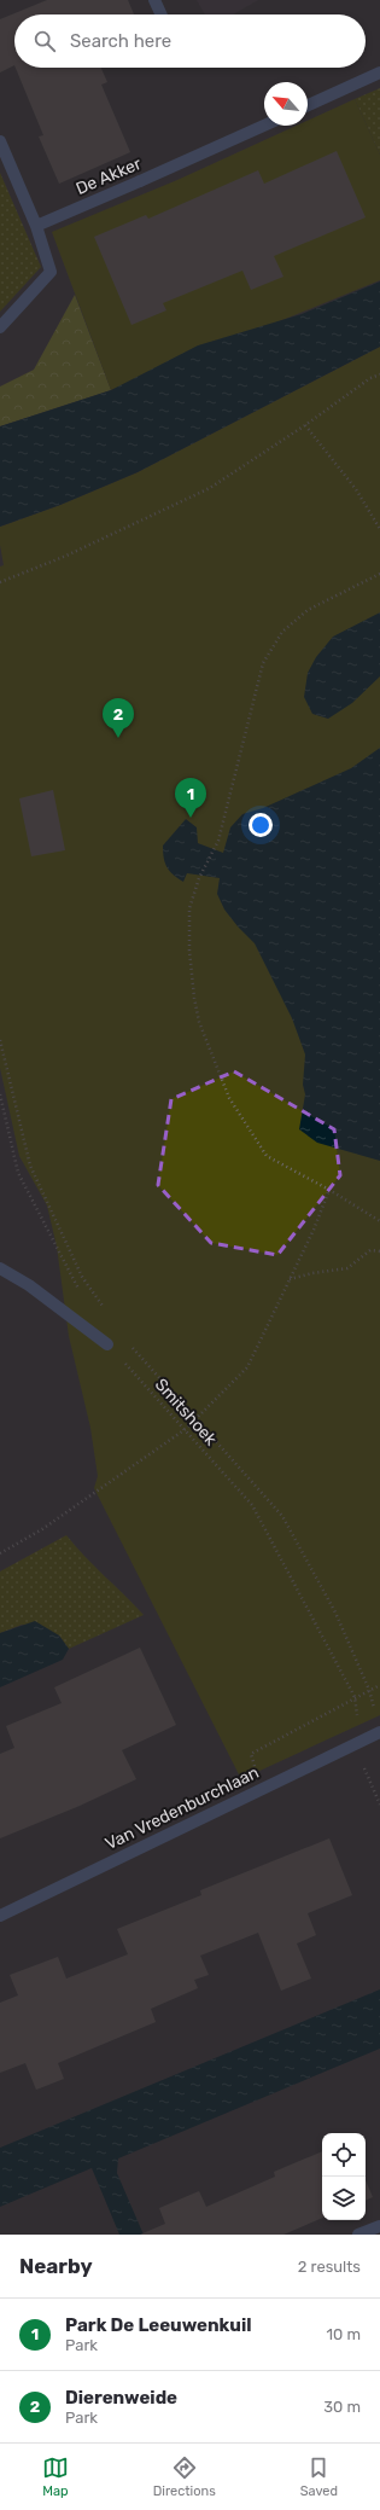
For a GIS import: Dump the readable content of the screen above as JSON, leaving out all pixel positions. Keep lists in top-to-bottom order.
{
  "streets": {
    "street": ["De Akker", "Van Vredenburchlaan"],
    "path": ["Smitshoek"]
  },
  "crossings": [
    ["Smitshoek", "Van Vredenburchlaan"]
  ],
  "north": "top left",
  "page": {
    "search": "Search here",
    "pins": ["2", "1"],
    "heading": ["Nearby", "2 results"],
    "list": [
      {
        "mark": "1",
        "name": "Park De Leeuwenkuil",
        "note": "Park",
        "value": "10 m"
      },
      {
        "mark": "2",
        "name": "Dierenweide",
        "note": "Park",
        "value": "30 m"
      }
    ],
    "nav": ["Map", "Directions", "Saved"]
  }
}
